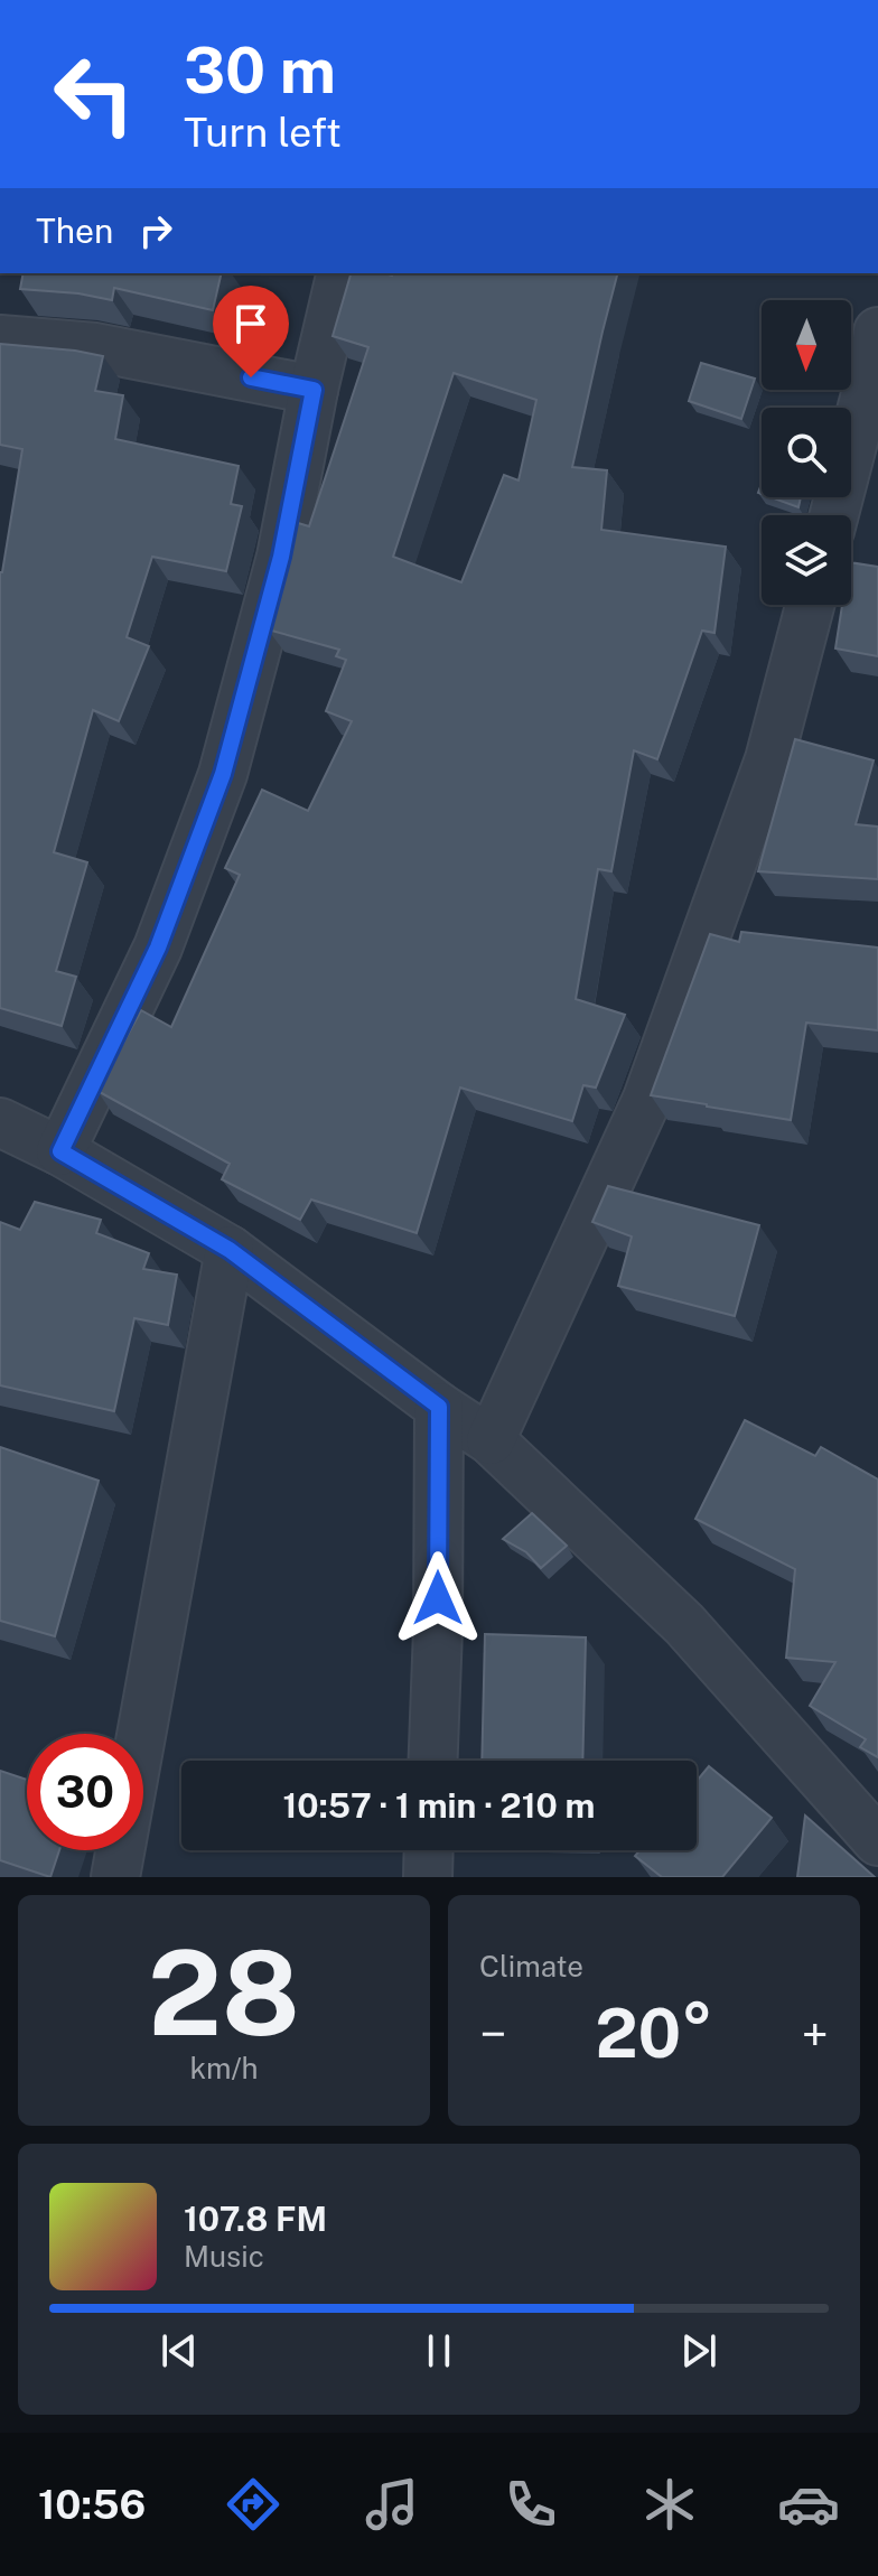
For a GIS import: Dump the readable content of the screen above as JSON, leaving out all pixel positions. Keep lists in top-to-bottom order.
{
  "north": "bottom",
  "page": {
    "turn": ["30 m", "Turn left"],
    "then": "Then",
    "limit": "30",
    "trip": "10:57 · 1 min · 210 m",
    "tile": [
      ["28", "km/h"],
      "Climate"
    ],
    "heat": ["−", "20°", "+"],
    "song": ["107.8 FM", "Music"],
    "tabs": "10:56"
  }
}
